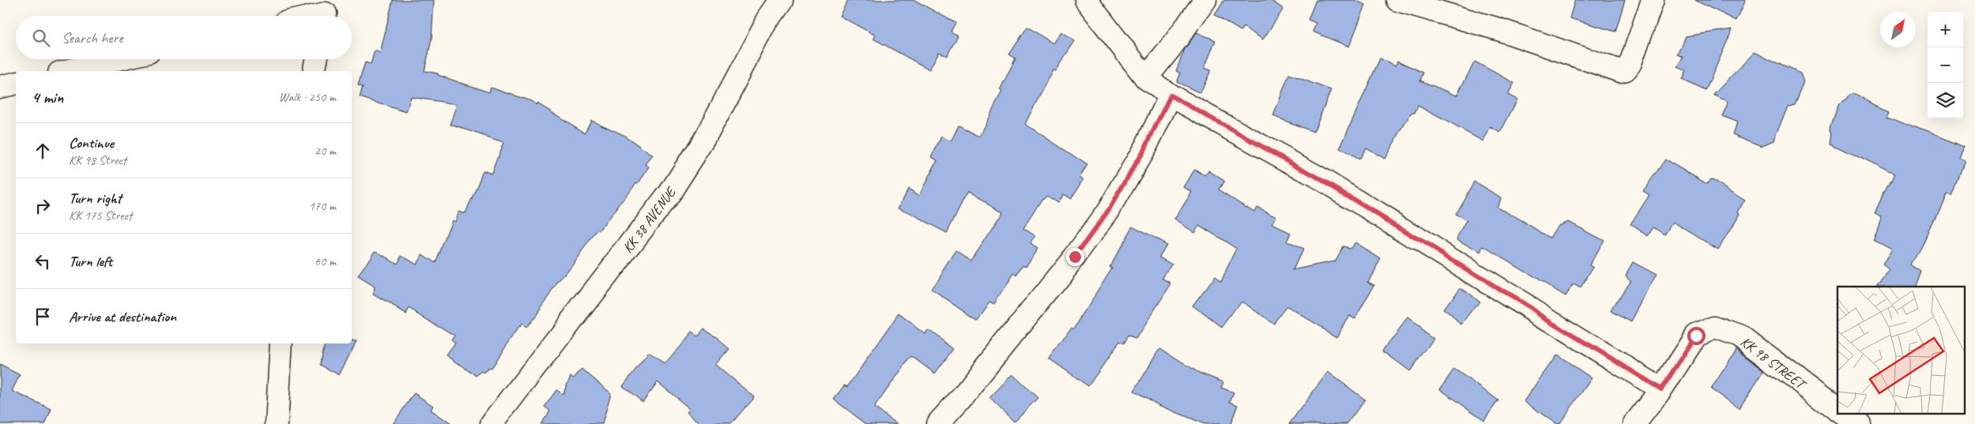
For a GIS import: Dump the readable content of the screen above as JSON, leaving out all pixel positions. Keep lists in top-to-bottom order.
{
  "streets": {
    "street": ["KK 38 AVENUE", "KK 98 STREET"]
  },
  "north": "top right",
  "page": {
    "map_buttons": ["+", "−"],
    "search": "Search here",
    "heading": ["4 min", "Walk · 250 m"],
    "list": [
      ["Continue", "KK 98 Street", "20 m"],
      ["Turn right", "KK 175 Street", "170 m"],
      ["Turn left", "60 m"],
      "Arrive at destination"
    ]
  }
}
